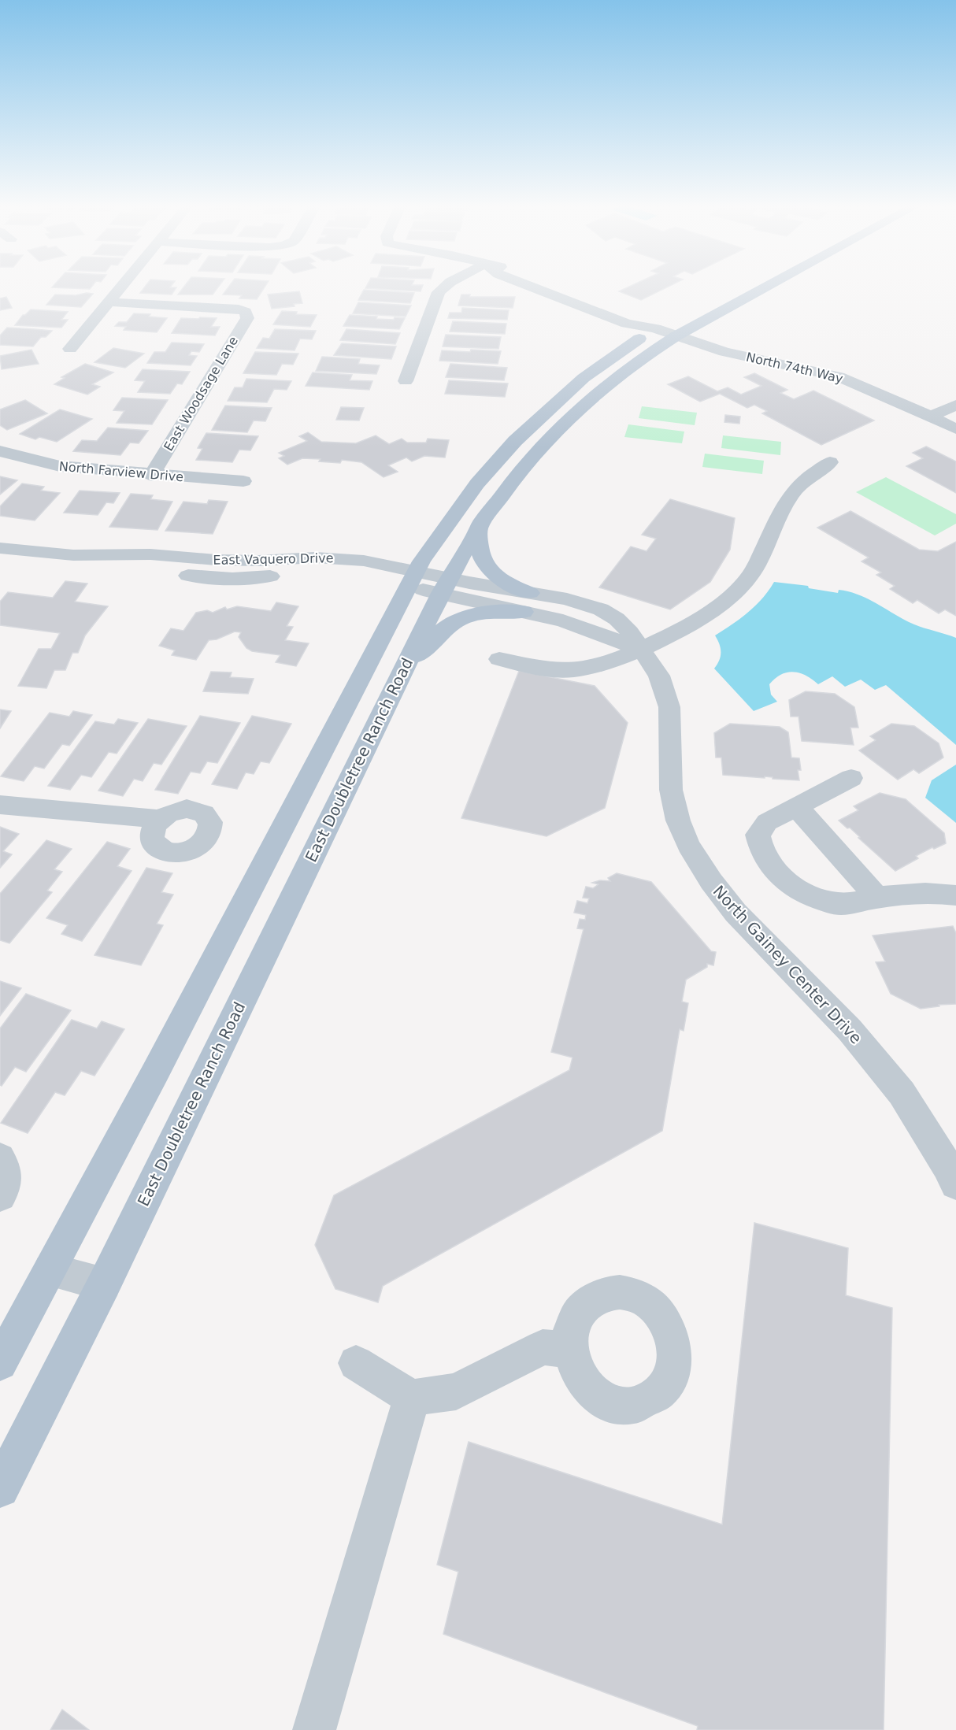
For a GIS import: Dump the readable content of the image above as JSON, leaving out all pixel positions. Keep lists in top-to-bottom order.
{
  "streets": {
    "main road": ["East Doubletree Ranch Road"],
    "street": [
      "North 74th Way",
      "East Woodsage Lane",
      "North Farview Drive",
      "East Vaquero Drive",
      "North Gainey Center Drive"
    ]
  },
  "crossings": [
    ["North 74th Way", "East Doubletree Ranch Road"],
    ["East Woodsage Lane", "North Farview Drive"]
  ]
}
